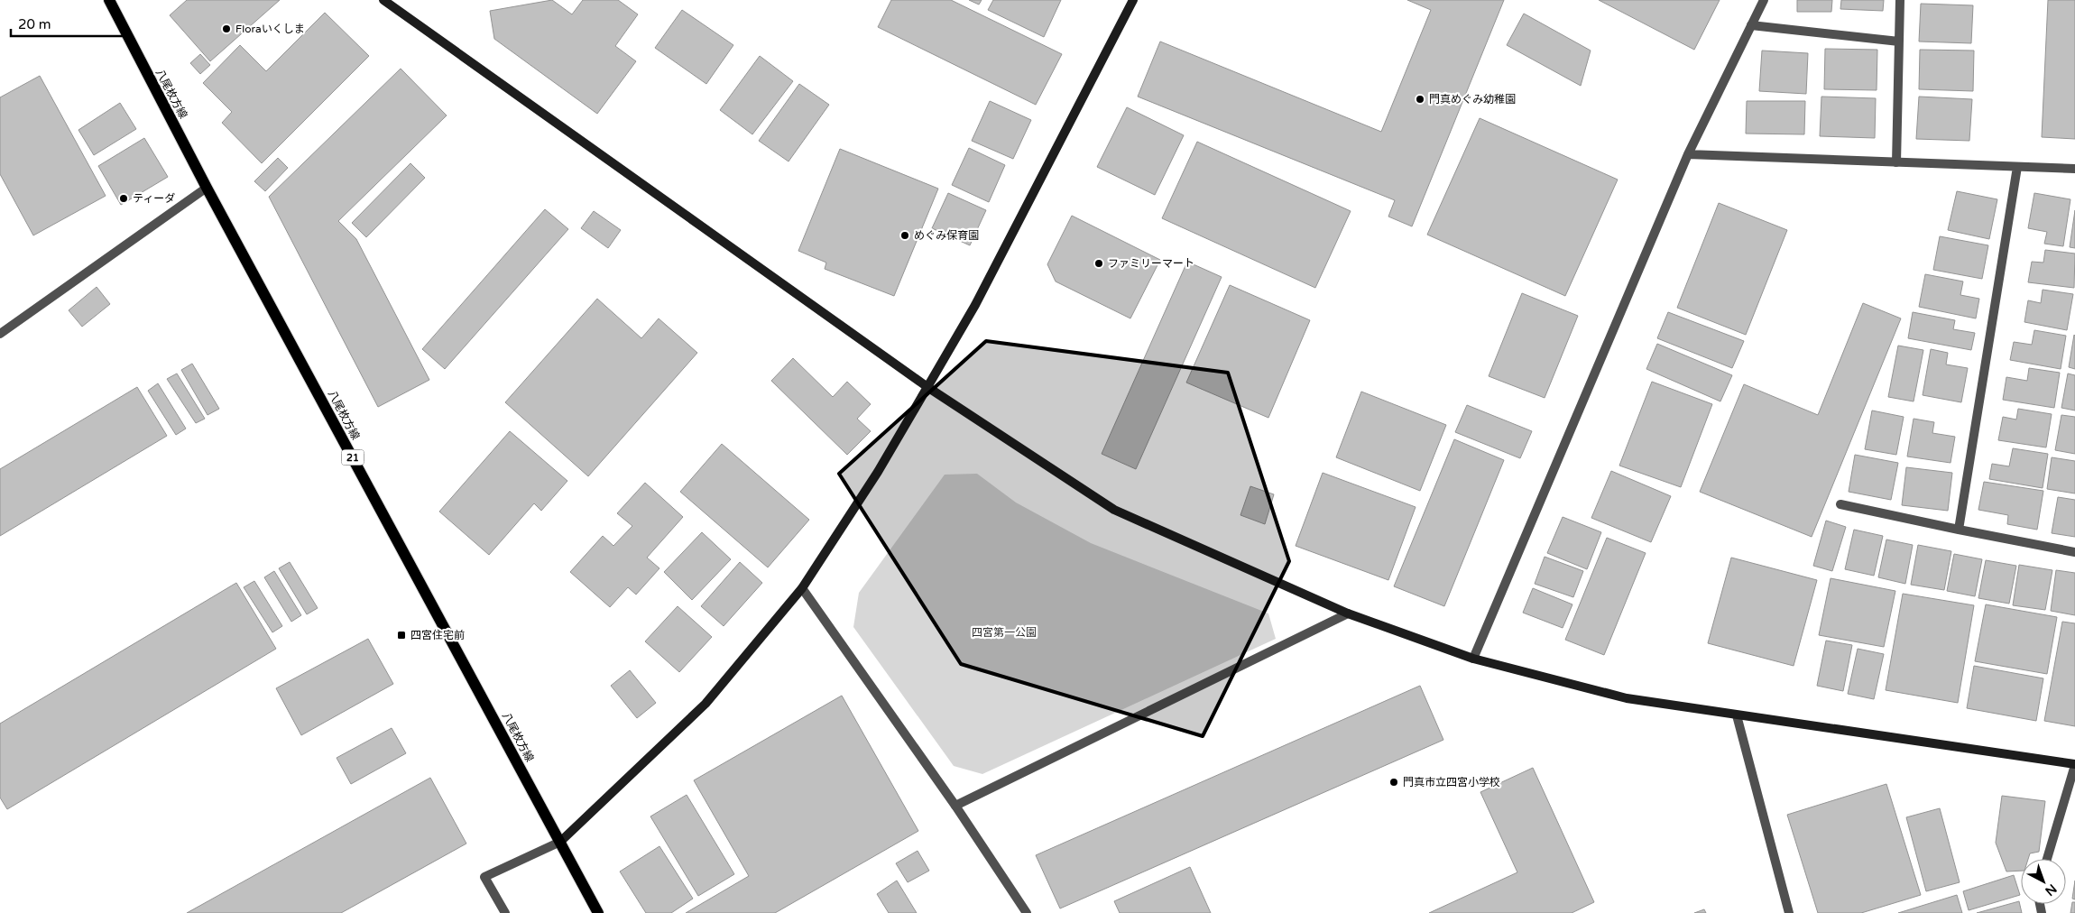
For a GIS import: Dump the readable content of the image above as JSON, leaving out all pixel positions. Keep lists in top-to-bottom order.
{
  "streets": {
    "main road": ["八尾枚方線", "21"]
  },
  "parks": ["四宮第一公園"],
  "places": {
    "other": [
      "Floraいくしま",
      "門真めぐみ幼稚園",
      "ティーダ",
      "めぐみ保育園",
      "ファミリーマート",
      "門真市立四宮小学校"
    ],
    "transit": ["四宮住宅前"]
  },
  "scale_bar": "20 m",
  "north": "bottom right"
}
